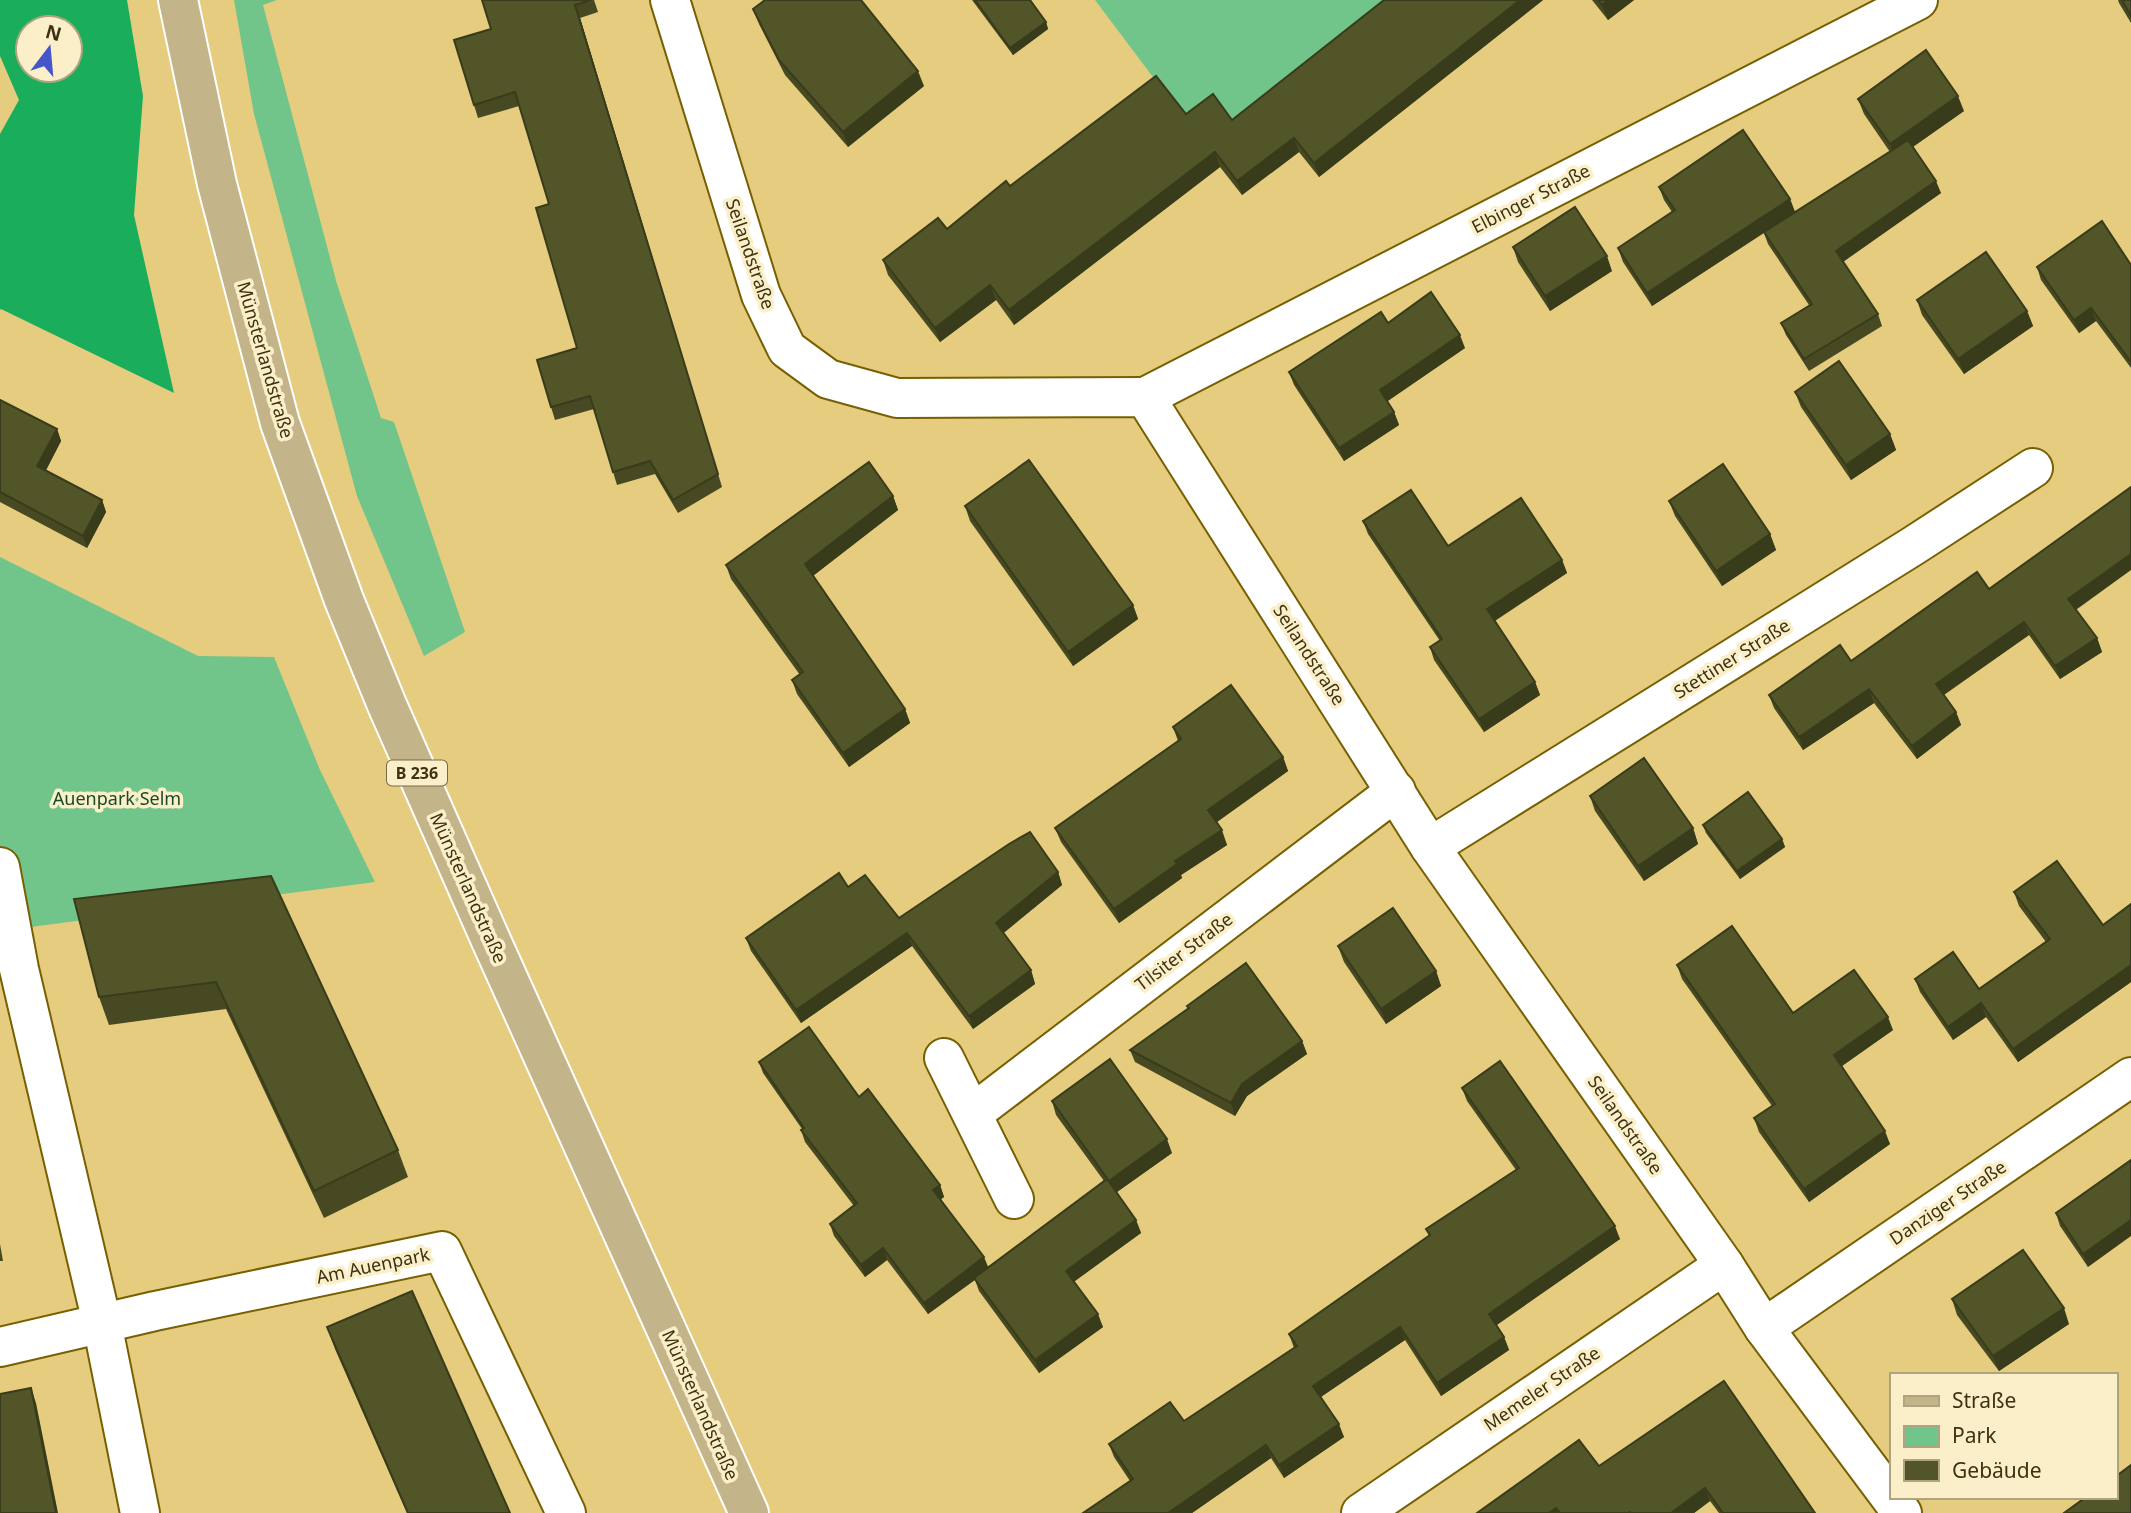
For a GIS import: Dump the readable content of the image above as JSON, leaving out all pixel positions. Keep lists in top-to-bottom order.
{
  "streets": {
    "main road": ["Münsterlandstraße", "B 236"],
    "street": [
      "Elbinger Straße",
      "Seilandstraße",
      "Stettiner Straße",
      "Tilsiter Straße",
      "Danziger Straße",
      "Am Auenpark",
      "Memeler Straße"
    ]
  },
  "crossings": [
    ["Elbinger Straße", "Seilandstraße"],
    ["Seilandstraße", "Stettiner Straße"],
    ["Seilandstraße", "Tilsiter Straße"],
    ["Seilandstraße", "Danziger Straße"],
    ["Seilandstraße", "Memeler Straße"]
  ],
  "parks": ["Auenpark Selm"],
  "legend": ["Straße", "Park", "Gebäude"],
  "north": "top"
}
